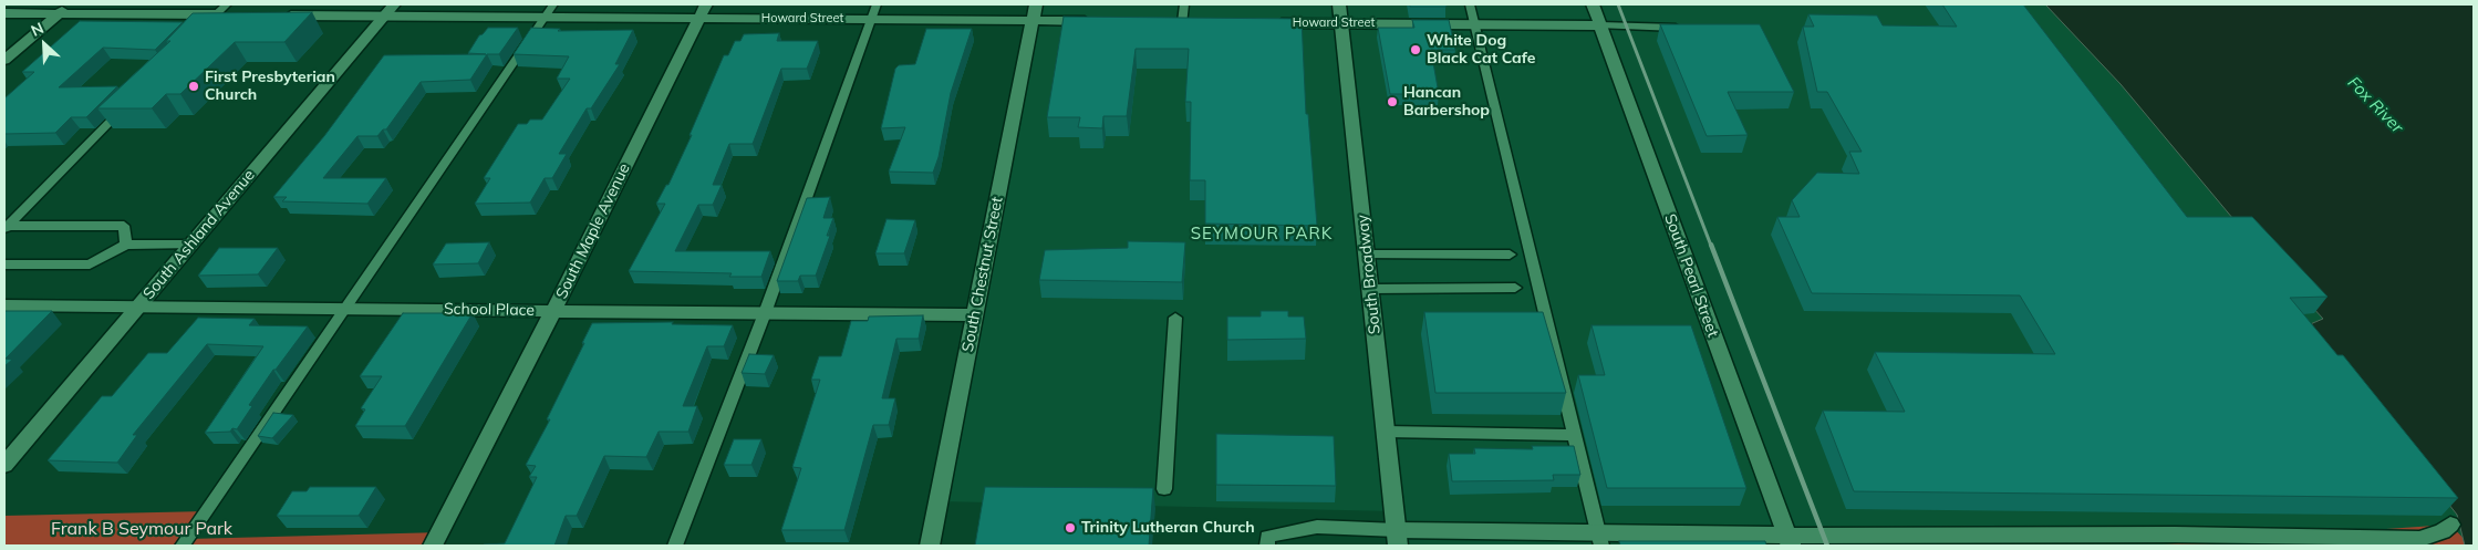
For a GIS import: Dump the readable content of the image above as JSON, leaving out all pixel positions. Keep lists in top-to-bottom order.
{
  "streets": {
    "street": [
      "Howard Street",
      "South Maple Avenue",
      "South Ashland Avenue",
      "South Chestnut Street",
      "South Broadway",
      "South Pearl Street",
      "School Place"
    ]
  },
  "crossings": [
    ["Howard Street", "South Maple Avenue"],
    ["Howard Street", "South Ashland Avenue"],
    ["Howard Street", "South Chestnut Street"],
    ["Howard Street", "South Broadway"],
    ["Howard Street", "South Pearl Street"],
    ["South Maple Avenue", "School Place"],
    ["South Ashland Avenue", "School Place"],
    ["South Chestnut Street", "School Place"]
  ],
  "districts": ["SEYMOUR PARK"],
  "water": ["Fox River"],
  "parks": ["Frank B Seymour Park"],
  "places": [
    "White Dog Black Cat Cafe",
    "First Presbyterian Church",
    "Hancan Barbershop",
    "Trinity Lutheran Church"
  ],
  "north": "top left"
}
